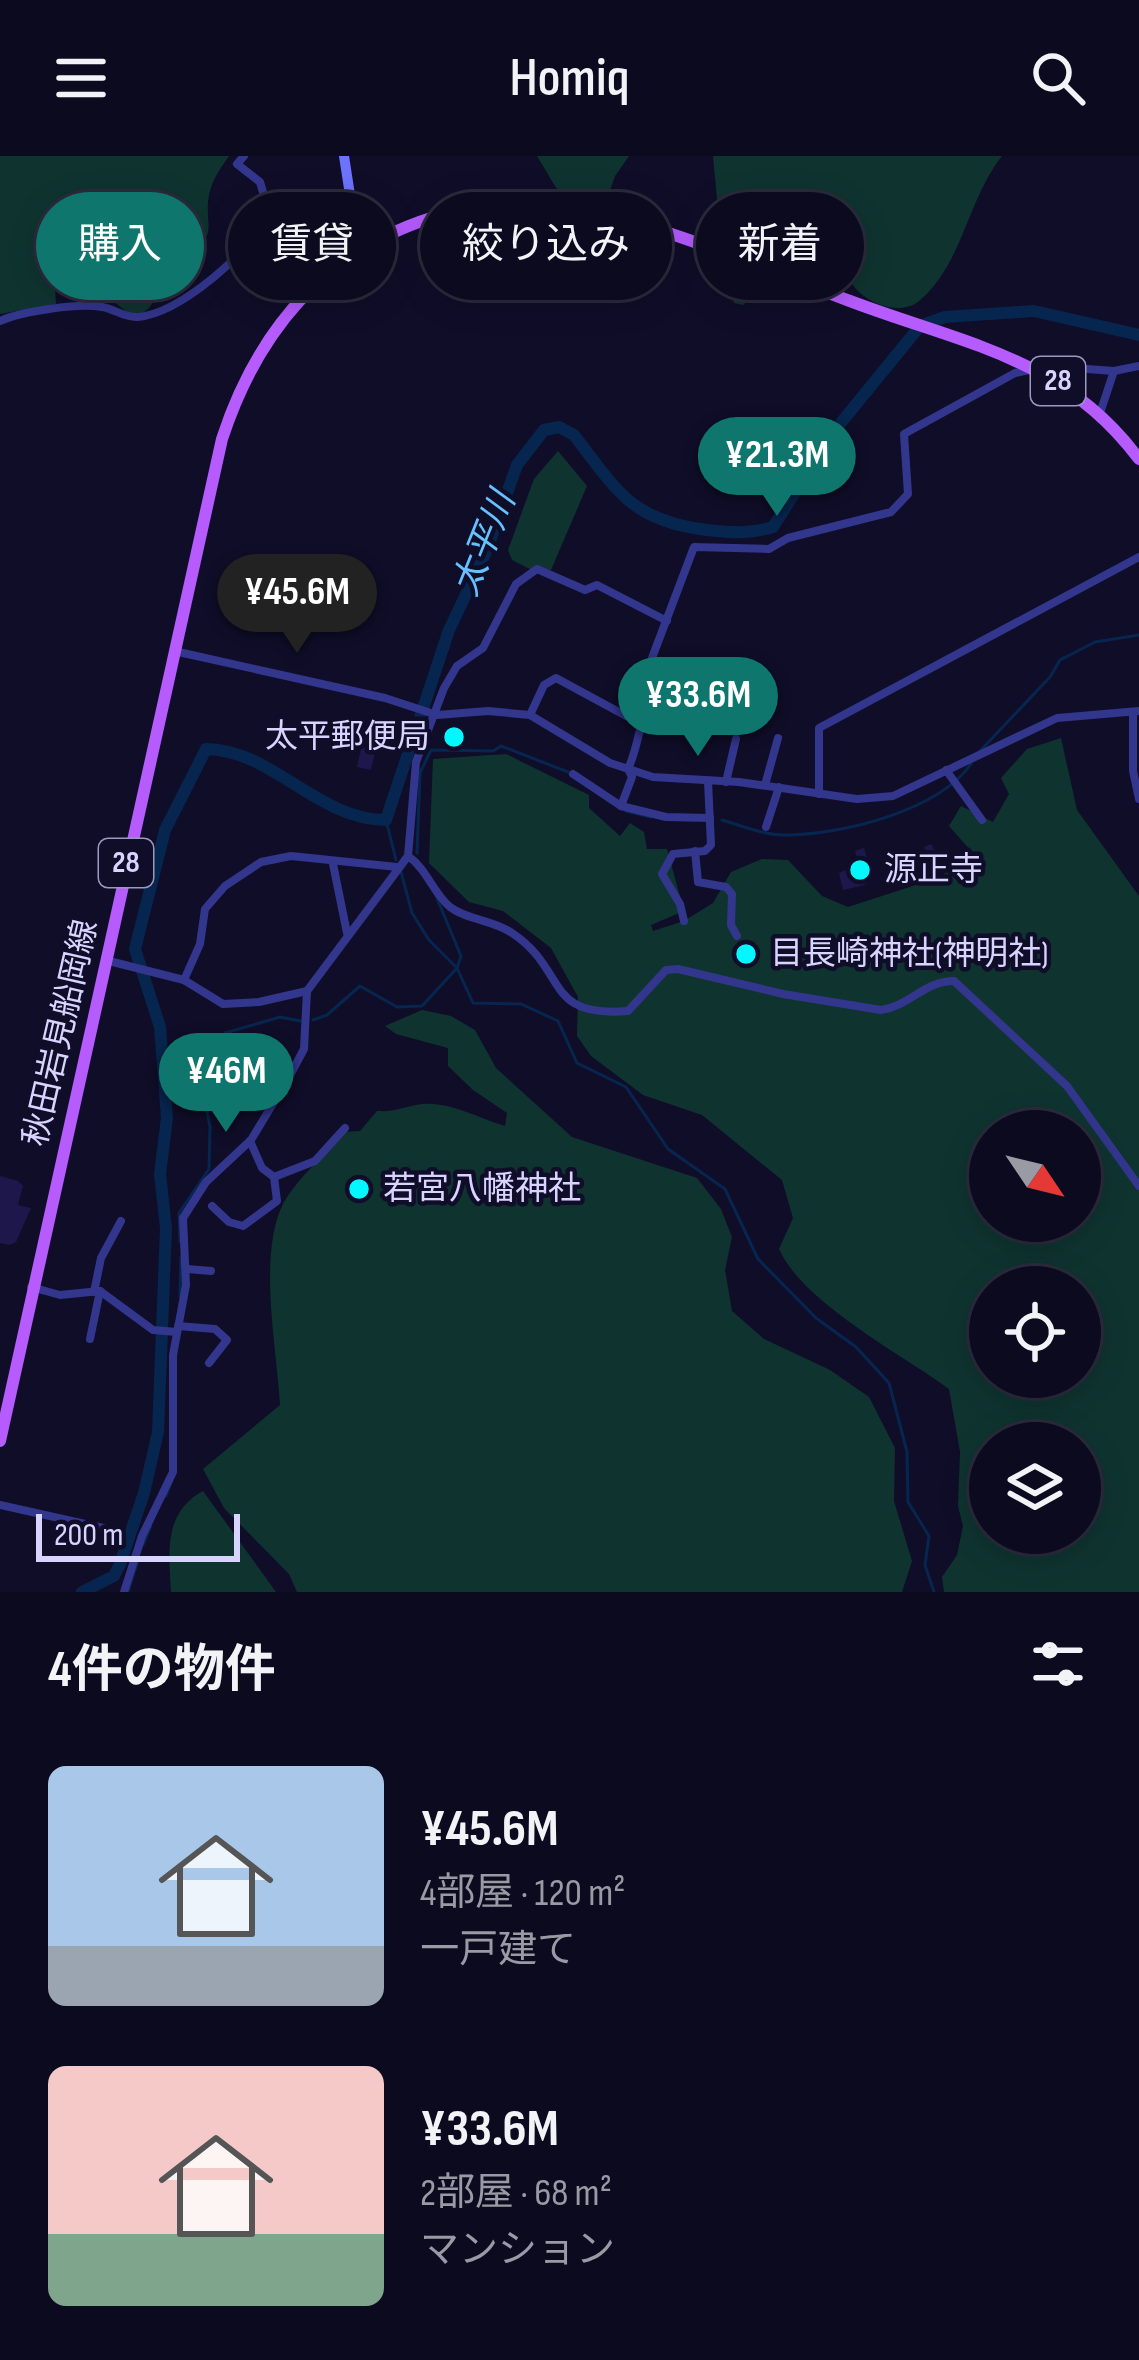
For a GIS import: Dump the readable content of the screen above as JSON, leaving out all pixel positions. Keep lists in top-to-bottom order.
{
  "streets": {
    "main road": ["28", "秋田岩見船岡線"]
  },
  "water": ["太平川"],
  "places": [
    "太平郵便局",
    "源正寺",
    "目長崎神社(神明社)",
    "若宮八幡神社"
  ],
  "scale_bar": "200 m",
  "north": "bottom right",
  "page": {
    "header": "Homiq",
    "chip": [
      "購入",
      "賃貸",
      "絞り込み",
      "新着"
    ],
    "price": [
      "¥21.3M",
      "¥45.6M",
      "¥33.6M",
      "¥46M"
    ],
    "scale": "200 m",
    "heading": "4件の物件",
    "list": [
      {
        "name": "¥45.6M",
        "note": "4部屋 · 120 m² · 一戸建て"
      },
      {
        "name": "¥33.6M",
        "note": "2部屋 · 68 m² · マンション"
      }
    ]
  }
}
